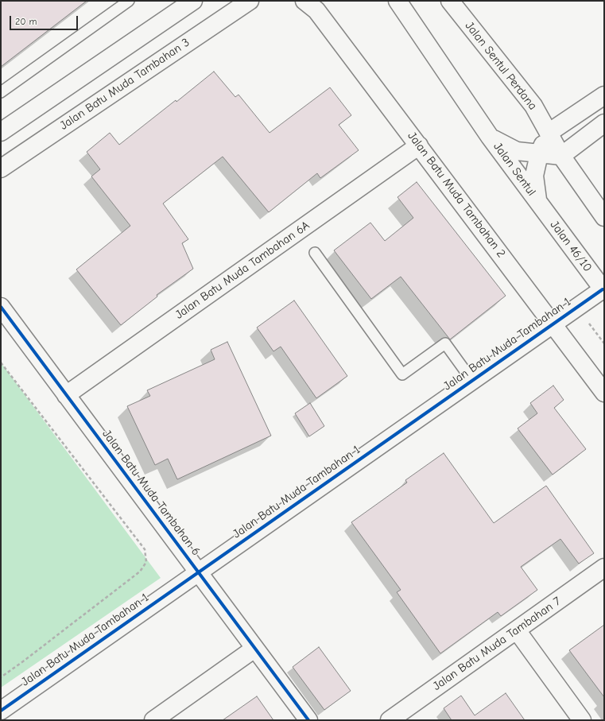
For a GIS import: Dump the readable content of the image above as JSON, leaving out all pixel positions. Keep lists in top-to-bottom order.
{
  "streets": {
    "street": [
      "Jalan Sentul Perdana",
      "Jalan Batu Muda Tambahan 3",
      "Jalan Sentul",
      "Jalan Batu Muda Tambahan 2",
      "Jalan 46/10",
      "Jalan Batu Muda Tambahan 6A",
      "Jalan Batu Muda Tambahan 1",
      "Jalan Batu Muda Tambahan 6",
      "Jalan Batu Muda Tambahan 7"
    ]
  },
  "crossings": [
    ["Jalan Sentul", "Jalan 46/10"],
    ["Jalan Batu Muda Tambahan 2", "Jalan Batu Muda Tambahan 6A"],
    ["Jalan Batu Muda Tambahan 2", "Jalan Batu Muda Tambahan 1"],
    ["Jalan 46/10", "Jalan Batu Muda Tambahan 1"],
    ["Jalan Batu Muda Tambahan 6A", "Jalan Batu Muda Tambahan 6"],
    ["Jalan Batu Muda Tambahan 1", "Jalan Batu Muda Tambahan 6"]
  ],
  "scale_bar": "20 m"
}
